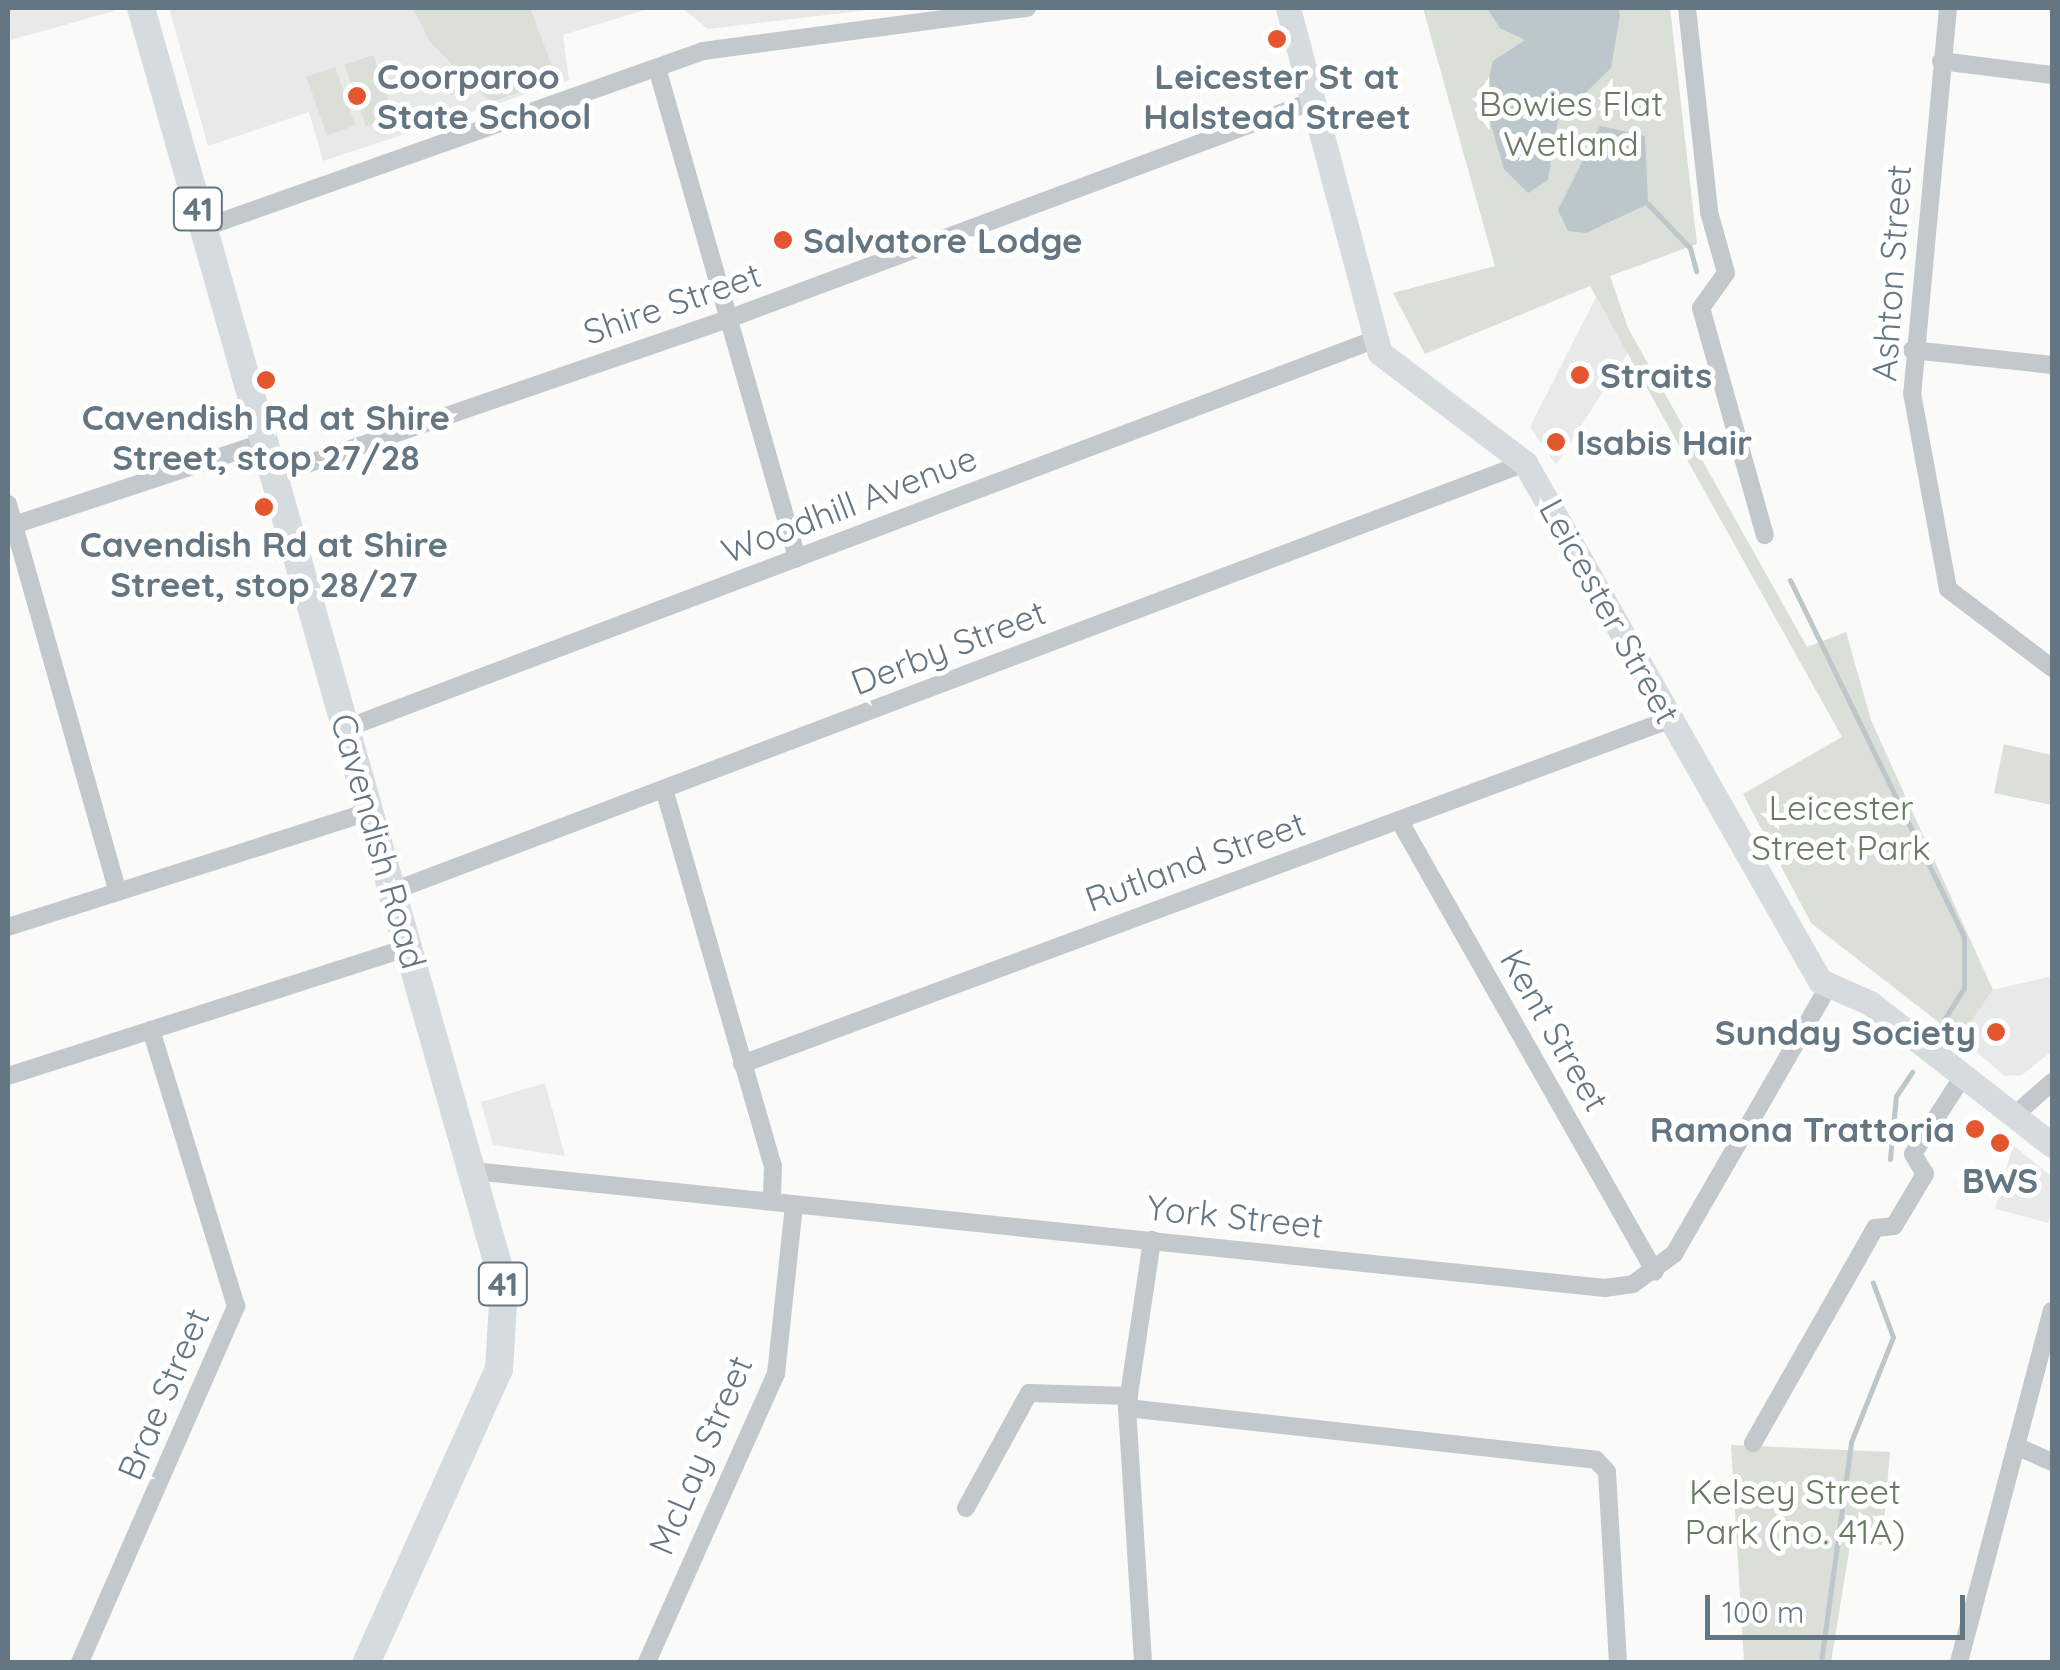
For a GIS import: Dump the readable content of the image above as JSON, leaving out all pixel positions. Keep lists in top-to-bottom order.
{
  "streets": {
    "main road": ["41", "Cavendish Road"],
    "street": [
      "Ashton Street",
      "Shire Street",
      "Woodhill Avenue",
      "Leicester Street",
      "Derby Street",
      "Rutland Street",
      "Kent Street",
      "York Street",
      "Brae Street",
      "McLay Street"
    ]
  },
  "crossings": [
    ["Shire Street", "Cavendish Road"],
    ["Woodhill Avenue", "Leicester Street"],
    ["Woodhill Avenue", "Cavendish Road"],
    ["Leicester Street", "Derby Street"],
    ["Leicester Street", "Rutland Street"],
    ["Derby Street", "Cavendish Road"],
    ["Cavendish Road", "York Street"],
    ["Rutland Street", "Kent Street"],
    ["Kent Street", "York Street"],
    ["York Street", "McLay Street"]
  ],
  "parks": ["Bowies Flat Wetland", "Leicester Street Park", "Kelsey Street Park (no. 41A)"],
  "places": [
    "Leicester St at Halstead Street",
    "Coorparoo State School",
    "Salvatore Lodge",
    "Straits",
    "Cavendish Rd at Shire Street, stop 27/28",
    "Isabis Hair",
    "Cavendish Rd at Shire Street, stop 28/27",
    "Sunday Society",
    "Ramona Trattoria",
    "BWS"
  ],
  "scale_bar": "100 m"
}
